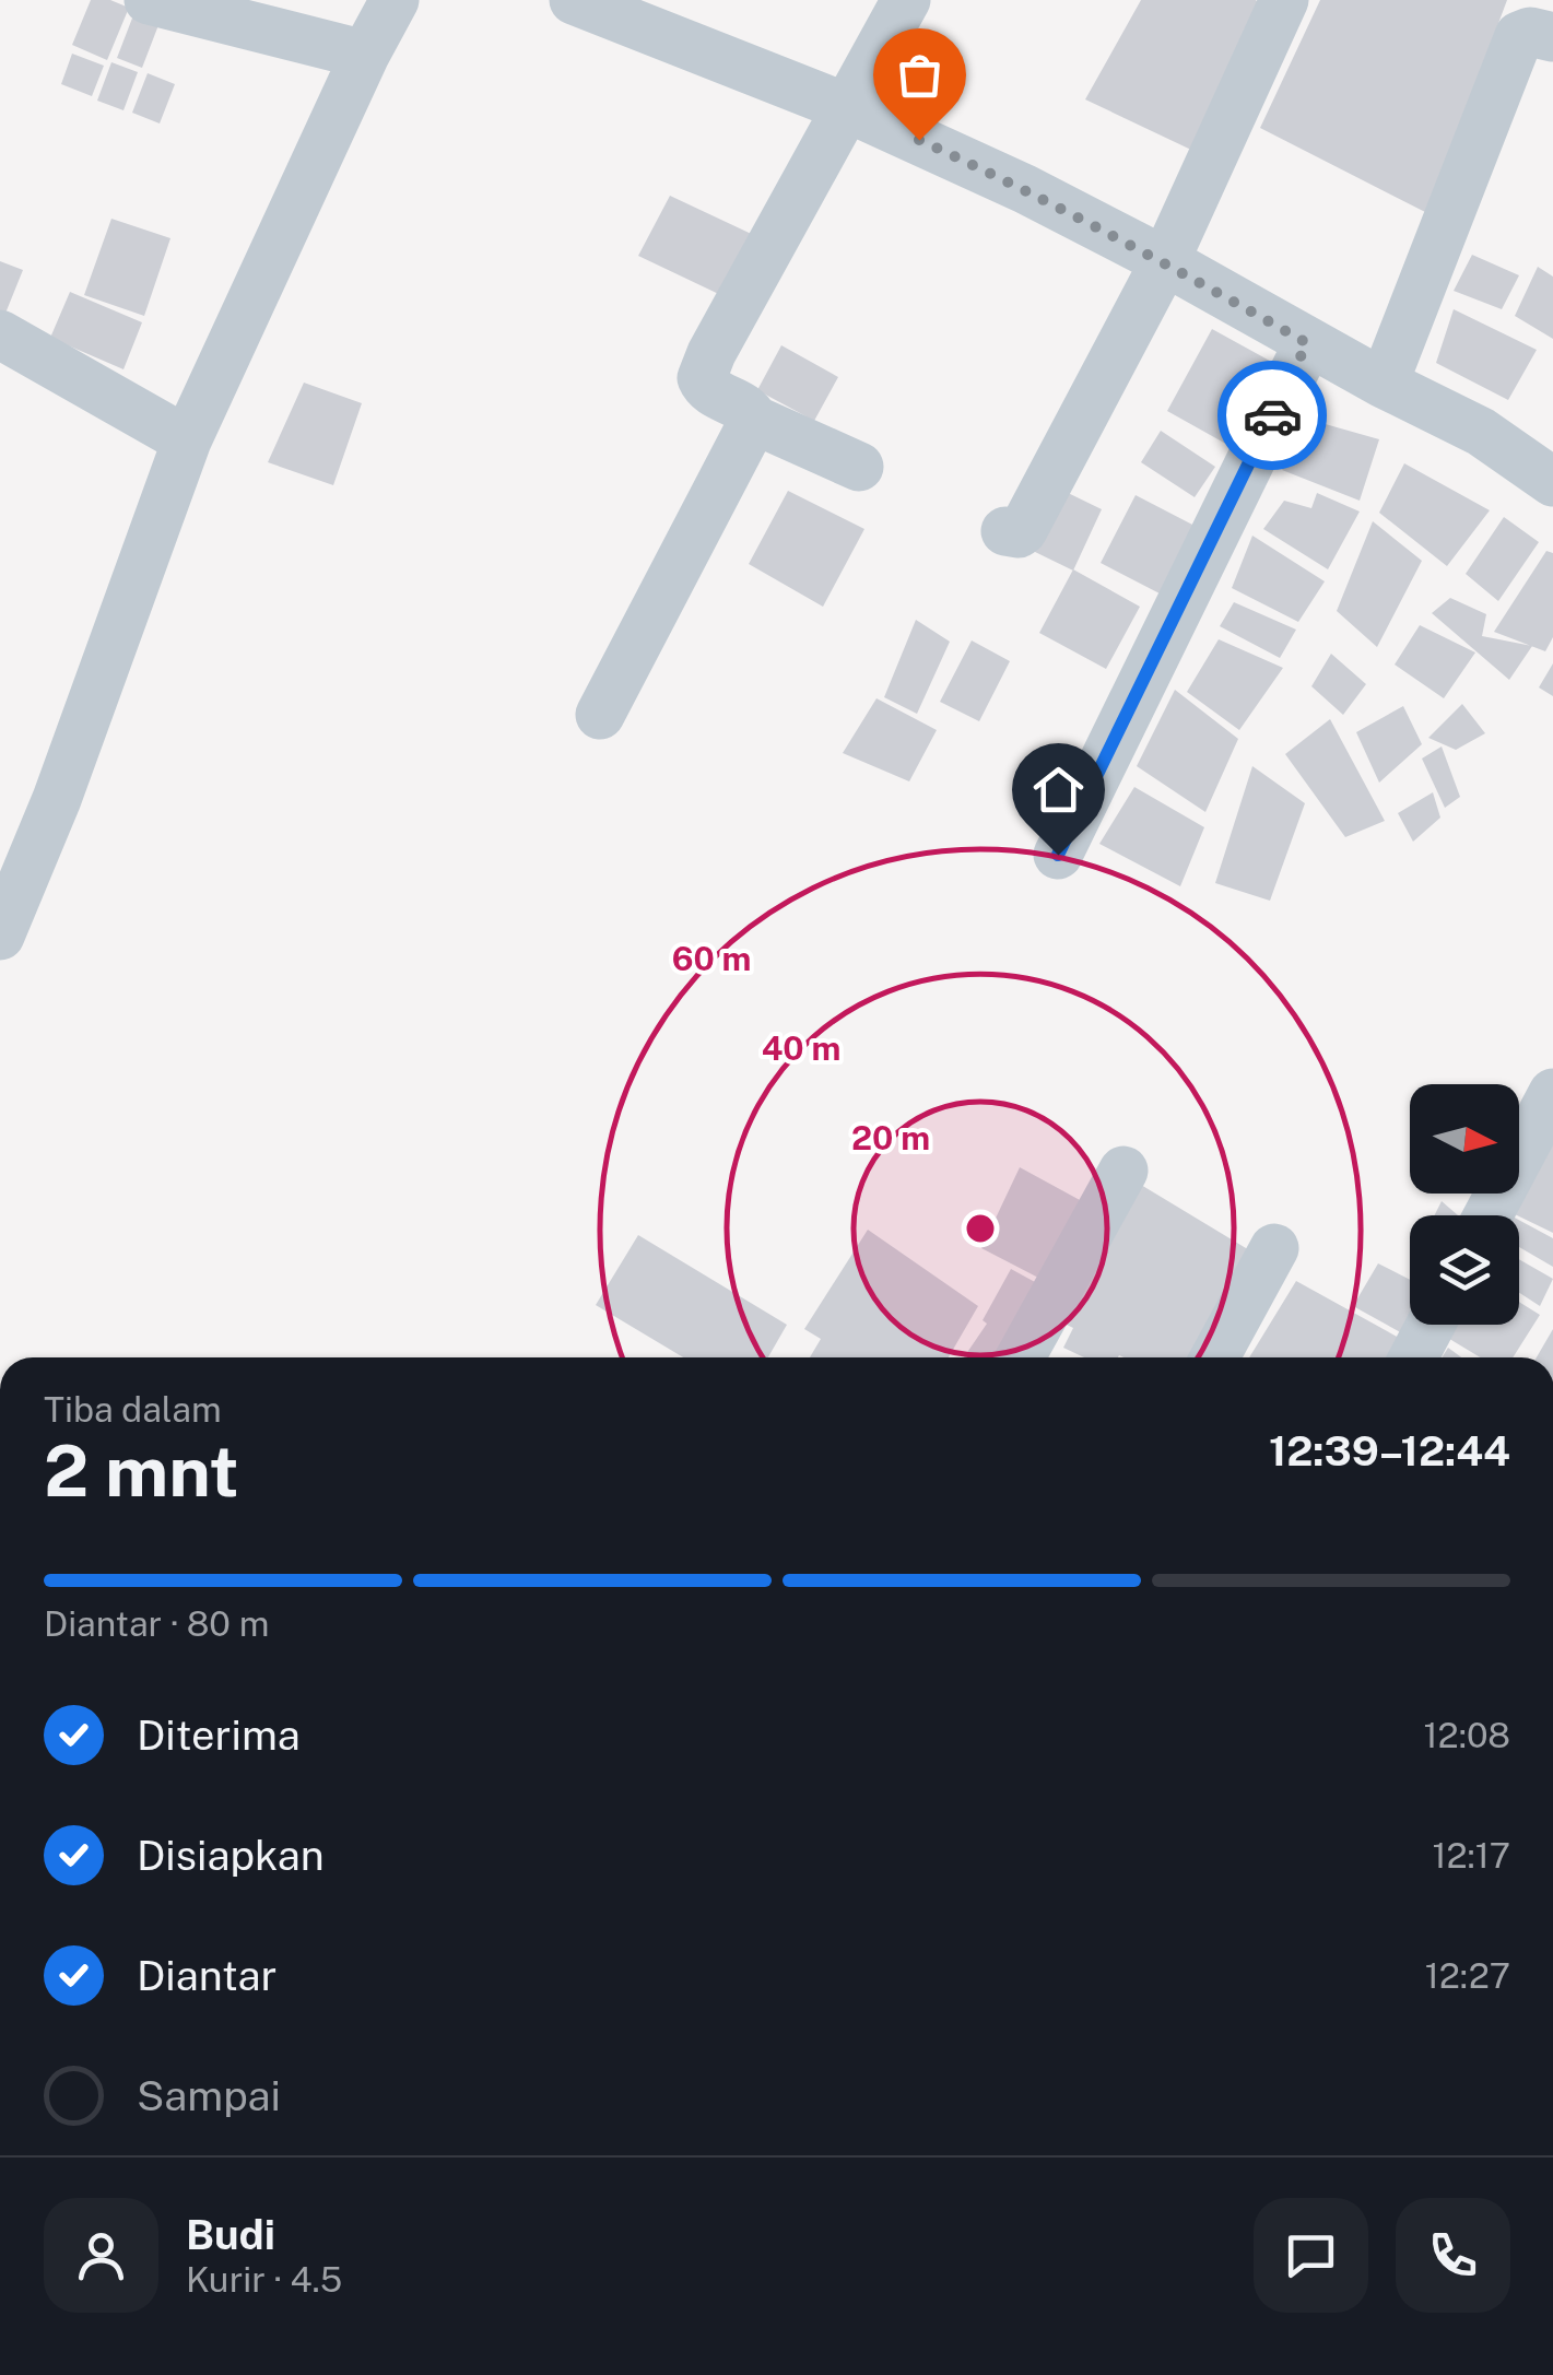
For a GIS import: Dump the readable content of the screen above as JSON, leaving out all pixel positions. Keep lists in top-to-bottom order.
{
  "north": "right",
  "page": {
    "heading": ["2 mnt", "Tiba dalam", "12:39–12:44"],
    "panel": ["Budi", "Kurir · 4.5"],
    "bar": "Diantar · 80 m",
    "list": [
      ["Diterima", "12:08"],
      ["Disiapkan", "12:17"],
      ["Diantar", "12:27"],
      "Sampai"
    ]
  },
  "rings": ["60 m", "40 m", "20 m"]
}
